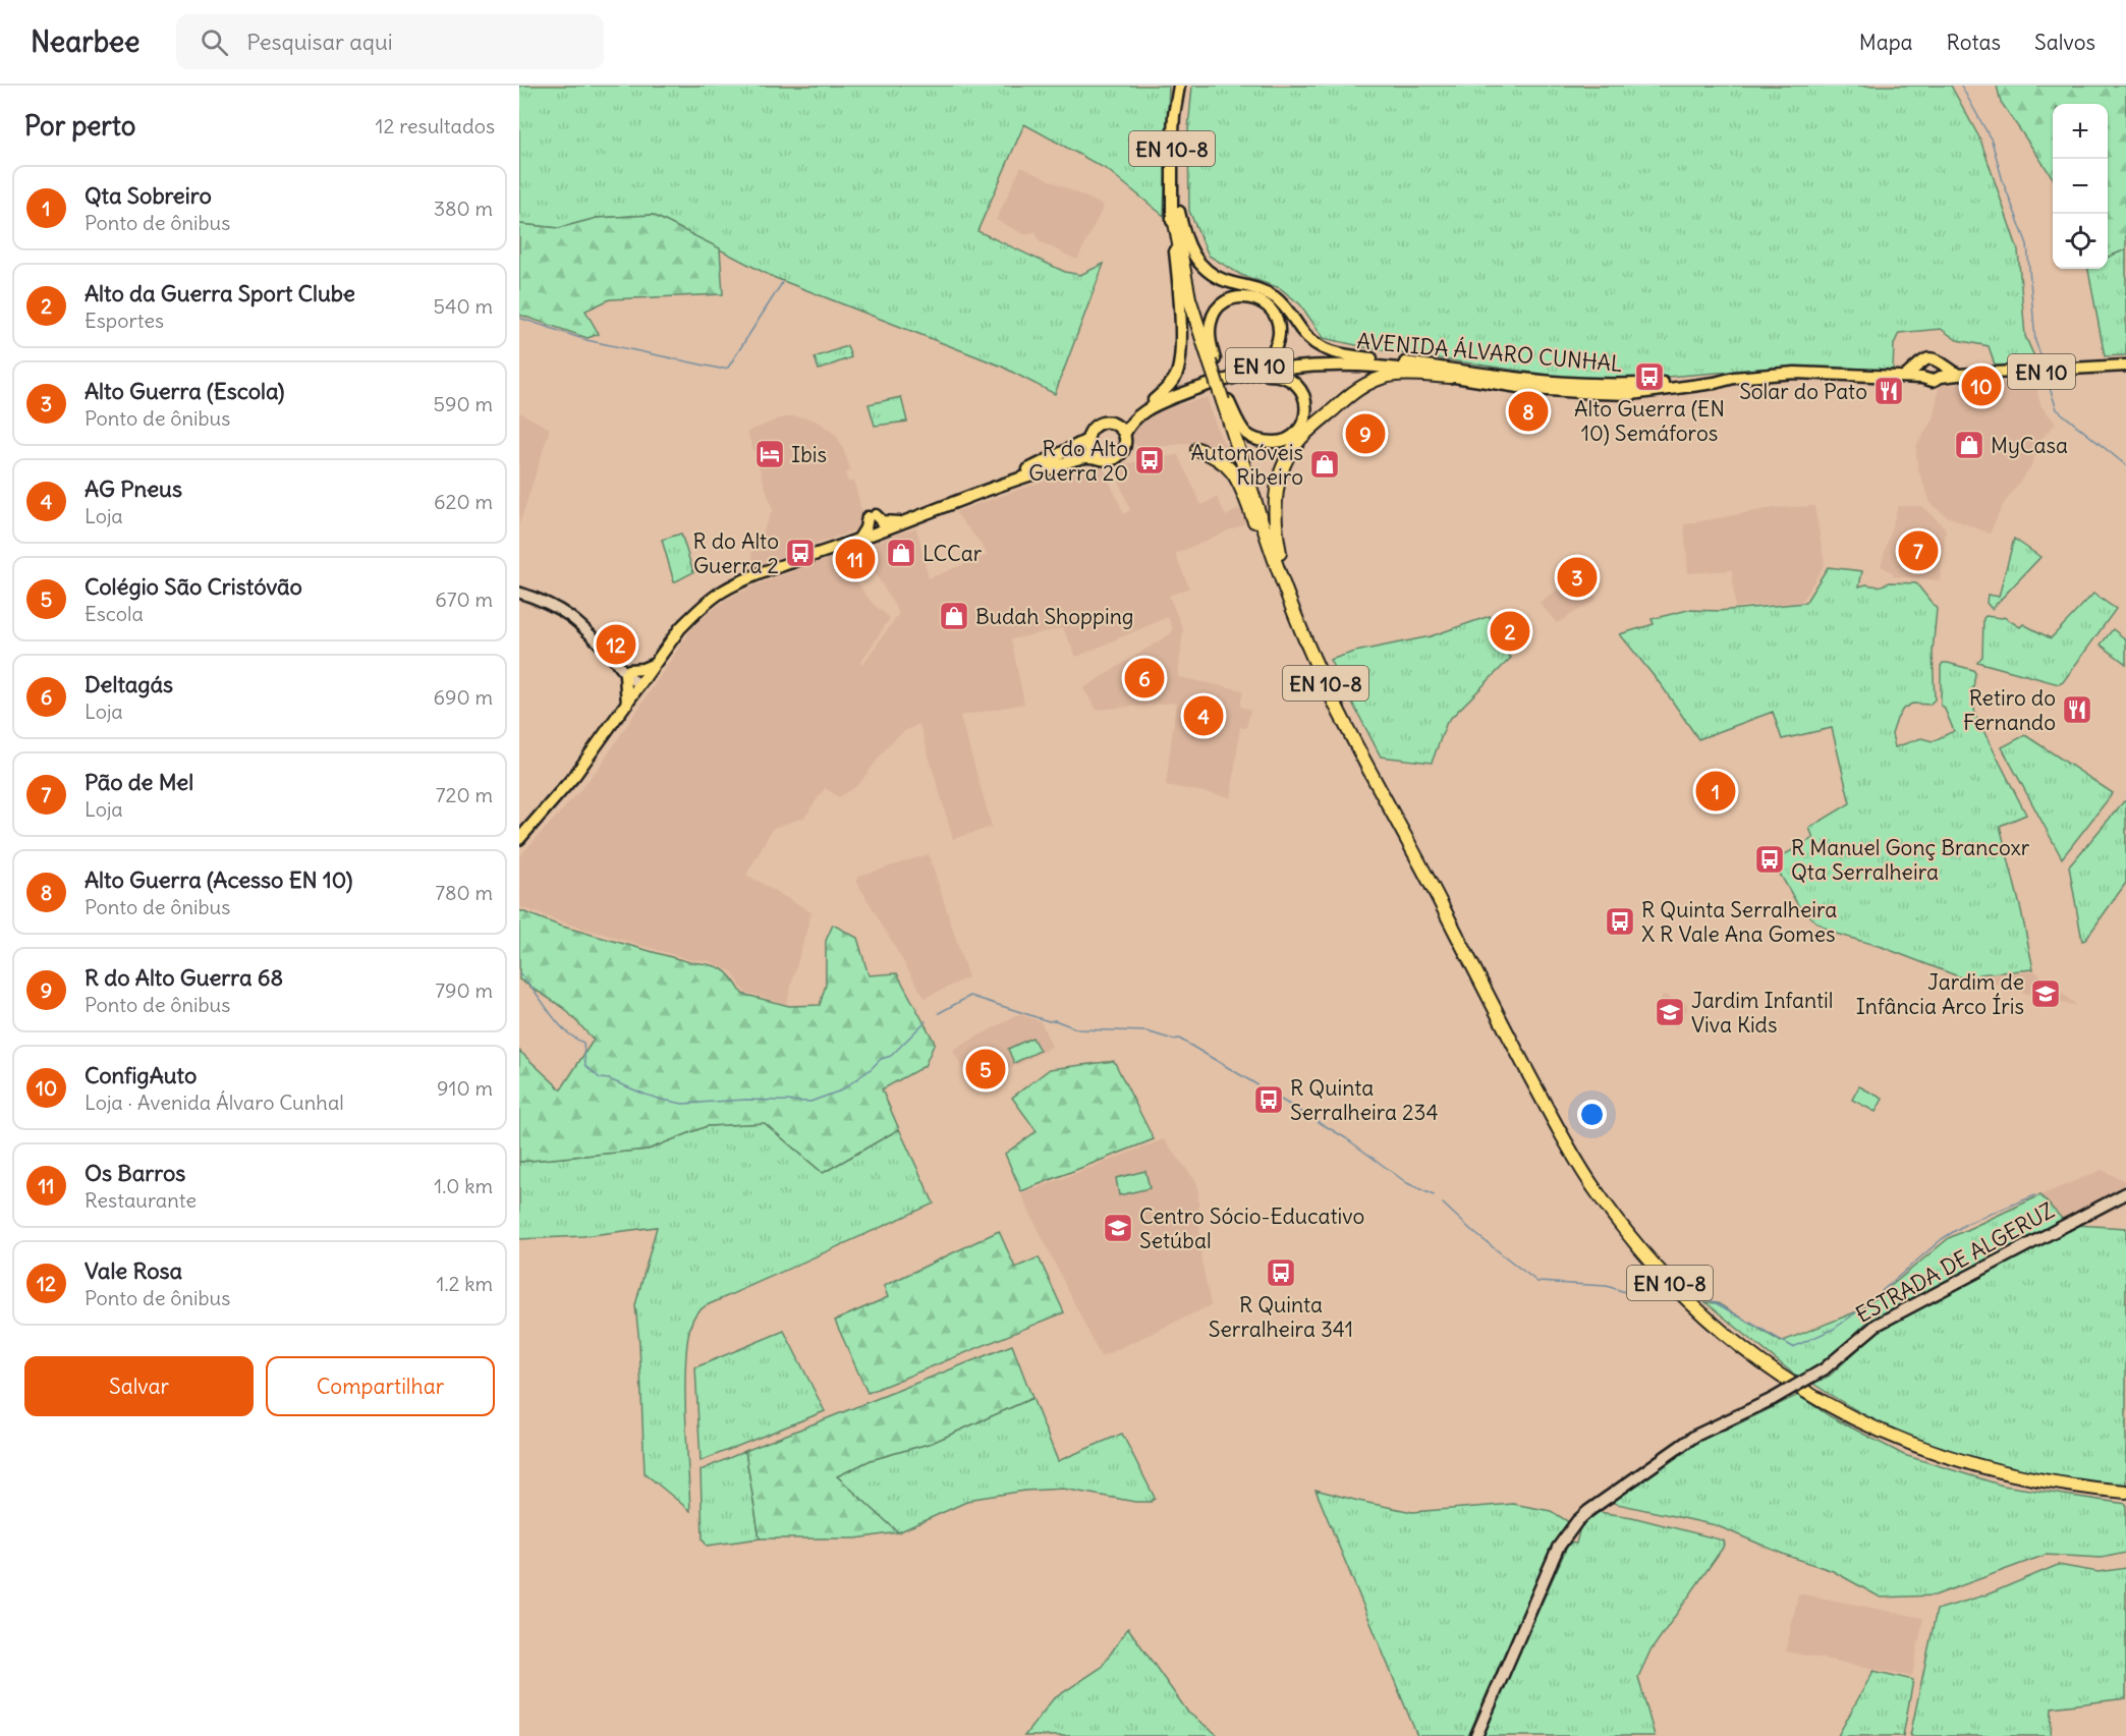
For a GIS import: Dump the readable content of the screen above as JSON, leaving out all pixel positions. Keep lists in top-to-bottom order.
{
  "streets": {
    "highway": ["EN 10-8"],
    "main road": ["AVENIDA ÁLVARO CUNHAL", "EN 10", "ESTRADA DE ALGERUZ"]
  },
  "crossings": [
    ["AVENIDA ÁLVARO CUNHAL", "EN 10"]
  ],
  "places": {
    "bus stop": [
      "Alto Guerra (EN 10) Semáforos",
      "R do Alto Guerra 20",
      "R do Alto Guerra 2",
      "R Manuel Gonç Brancoxr Qta Serralheira",
      "R Quinta Serralheira X R Vale Ana Gomes",
      "R Quinta Serralheira 234",
      "R Quinta Serralheira 341"
    ],
    "restaurant": ["Solar do Pato", "Retiro do Fernando"],
    "shop": [
      "MyCasa",
      "Automóveis Ribeiro",
      "LCCar",
      "Budah Shopping"
    ],
    "hotel": ["Ibis"],
    "school or university": ["Jardim de Infância Arco Íris", "Jardim Infantil Viva Kids", "Centro Sócio-Educativo Setúbal"]
  },
  "page": {
    "header": "Nearbee",
    "search": "Pesquisar aqui",
    "nav": ["Mapa", "Rotas", "Salvos"],
    "heading": ["Por perto", "12 resultados"],
    "map_buttons": ["+", "−"],
    "list": [
      {
        "mark": "1",
        "name": "Qta Sobreiro",
        "note": "Ponto de ônibus",
        "value": "380 m"
      },
      {
        "mark": "2",
        "name": "Alto da Guerra Sport Clube",
        "note": "Esportes",
        "value": "540 m"
      },
      {
        "mark": "3",
        "name": "Alto Guerra (Escola)",
        "note": "Ponto de ônibus",
        "value": "590 m"
      },
      {
        "mark": "4",
        "name": "AG Pneus",
        "note": "Loja",
        "value": "620 m"
      },
      {
        "mark": "5",
        "name": "Colégio São Cristóvão",
        "note": "Escola",
        "value": "670 m"
      },
      {
        "mark": "6",
        "name": "Deltagás",
        "note": "Loja",
        "value": "690 m"
      },
      {
        "mark": "7",
        "name": "Pão de Mel",
        "note": "Loja",
        "value": "720 m"
      },
      {
        "mark": "8",
        "name": "Alto Guerra (Acesso EN 10)",
        "note": "Ponto de ônibus",
        "value": "780 m"
      },
      {
        "mark": "9",
        "name": "R do Alto Guerra 68",
        "note": "Ponto de ônibus",
        "value": "790 m"
      },
      {
        "mark": "10",
        "name": "ConfigAuto",
        "note": "Loja · Avenida Álvaro Cunhal",
        "value": "910 m"
      },
      {
        "mark": "11",
        "name": "Os Barros",
        "note": "Restaurante",
        "value": "1.0 km"
      },
      {
        "mark": "12",
        "name": "Vale Rosa",
        "note": "Ponto de ônibus",
        "value": "1.2 km"
      }
    ],
    "pins": [
      "10",
      "8",
      "9",
      "7",
      "11",
      "3",
      "2",
      "12",
      "6",
      "4",
      "1",
      "5"
    ],
    "buttons": ["Salvar", "Compartilhar"]
  }
}
